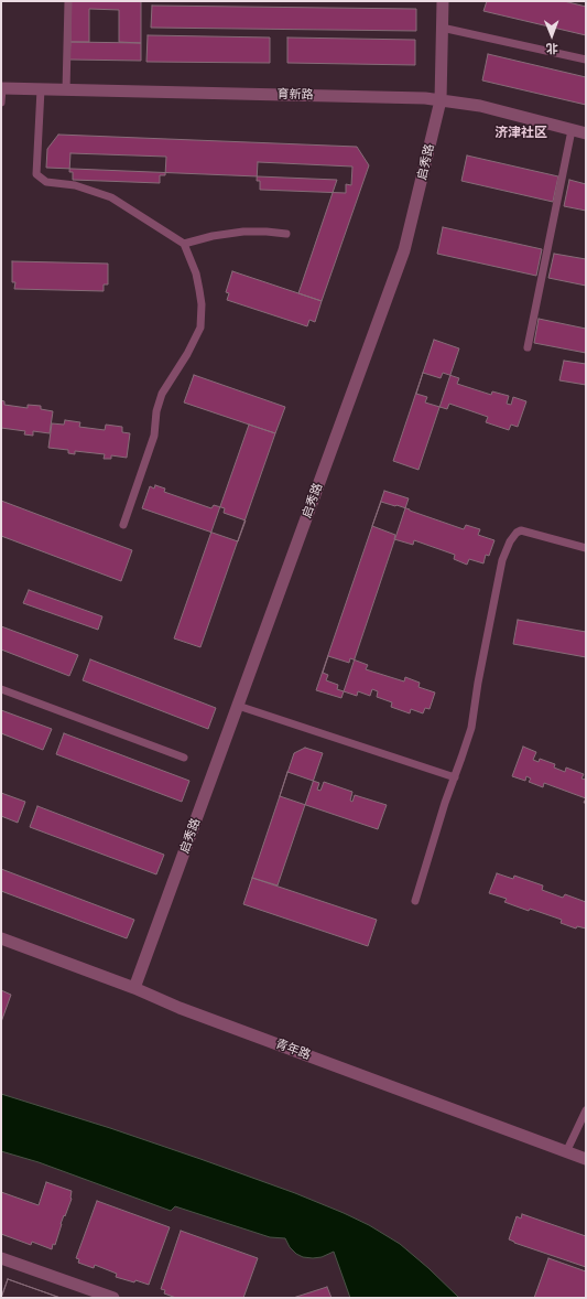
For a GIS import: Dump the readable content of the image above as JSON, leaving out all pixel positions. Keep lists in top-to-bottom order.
{
  "streets": {
    "street": ["育新路", "启秀路", "青年路"]
  },
  "crossings": [
    ["育新路", "启秀路"],
    ["启秀路", "青年路"]
  ],
  "districts": ["济津社区"],
  "north": "bottom"
}
